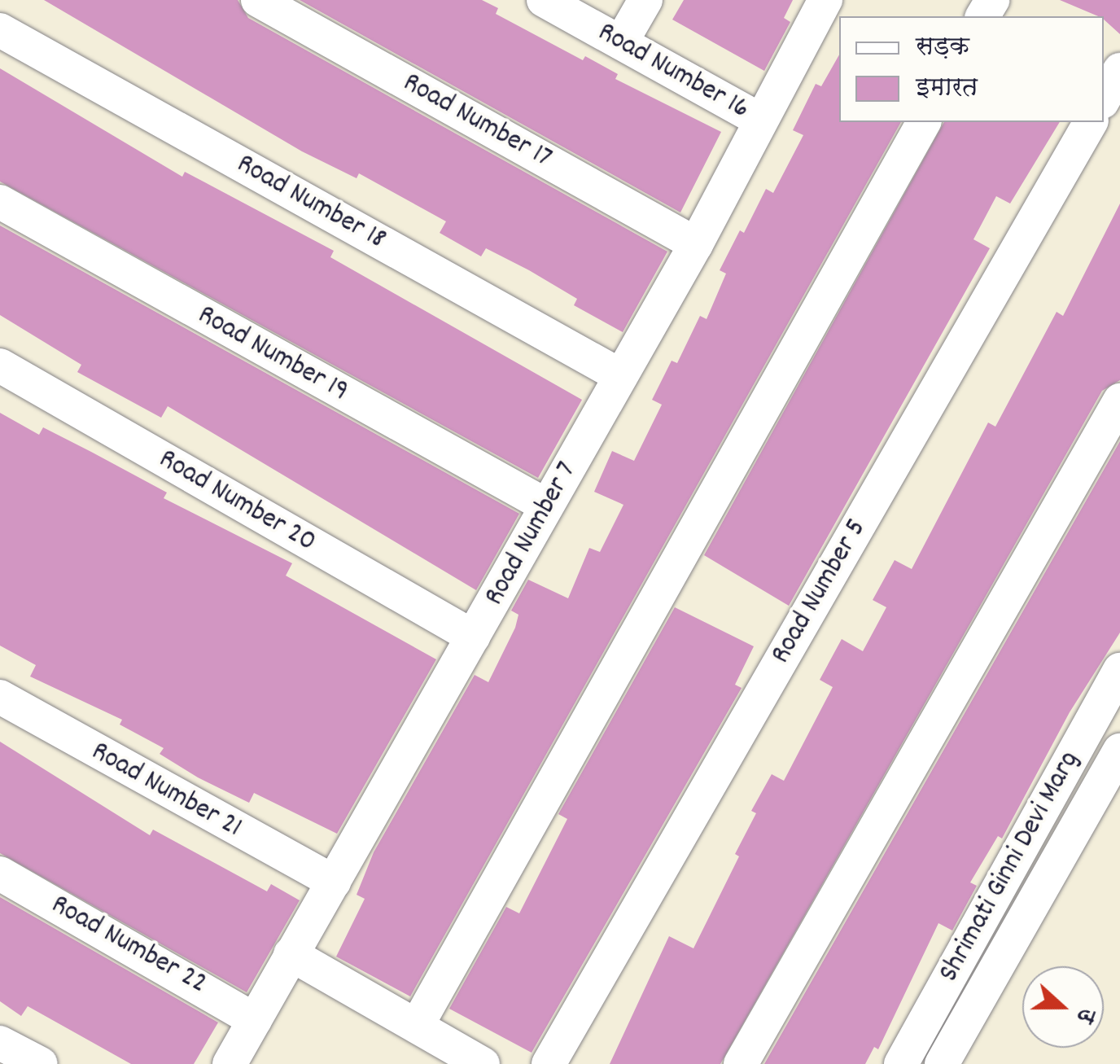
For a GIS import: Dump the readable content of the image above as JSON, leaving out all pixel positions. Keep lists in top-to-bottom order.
{
  "streets": {
    "street": [
      "Road Number 16",
      "Road Number 17",
      "Road Number 18",
      "Road Number 19",
      "Road Number 20",
      "Road Number 7",
      "Road Number 5",
      "Road Number 21",
      "Shrimati Ginni Devi Marg",
      "Road Number 22"
    ]
  },
  "crossings": [
    ["Road Number 16", "Road Number 7"],
    ["Road Number 17", "Road Number 7"],
    ["Road Number 18", "Road Number 7"],
    ["Road Number 19", "Road Number 7"],
    ["Road Number 20", "Road Number 7"],
    ["Road Number 7", "Road Number 21"],
    ["Road Number 7", "Road Number 22"]
  ],
  "legend": ["सड़क", "इमारत"],
  "north": "right"
}
